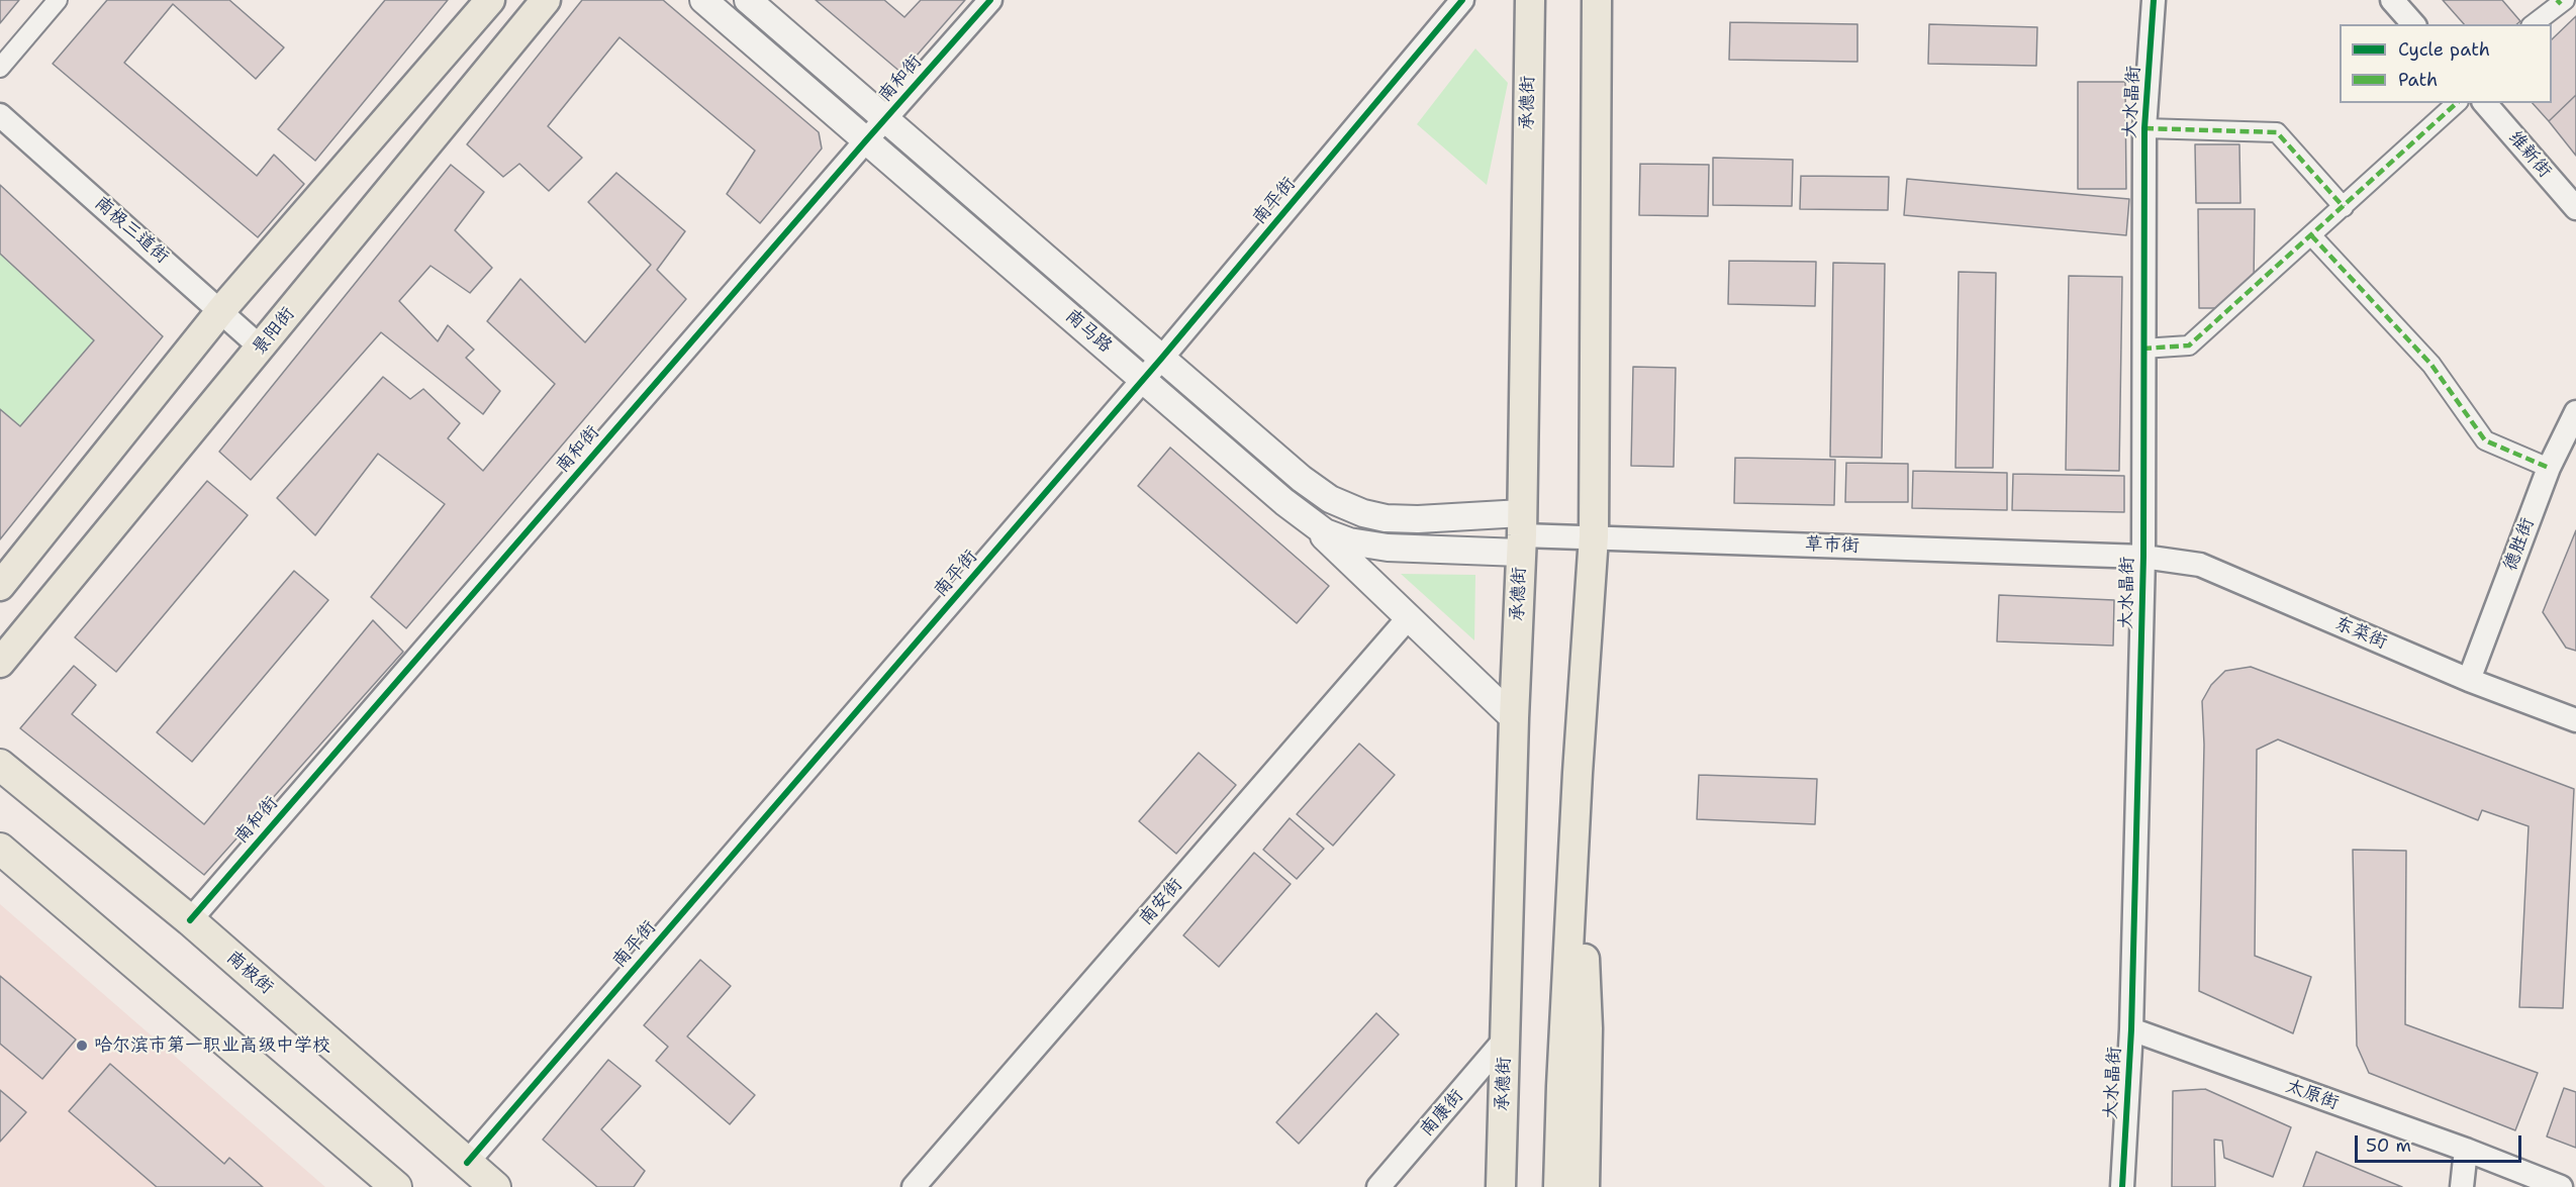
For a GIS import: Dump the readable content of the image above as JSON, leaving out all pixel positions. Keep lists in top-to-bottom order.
{
  "streets": {
    "highway": ["南极街"],
    "main road": ["承德街", "景阳街", "南马路"],
    "street": [
      "南和街",
      "大水晶街",
      "维新街",
      "南平街",
      "南极三道街",
      "德胜街",
      "草市街",
      "东菜街",
      "南安街",
      "太原街",
      "南康街"
    ]
  },
  "crossings": [
    ["南和街", "南马路"],
    ["南和街", "南极街"],
    ["大水晶街", "草市街"],
    ["大水晶街", "东菜街"],
    ["大水晶街", "太原街"],
    ["承德街", "南马路"],
    ["承德街", "草市街"],
    ["承德街", "南康街"],
    ["南平街", "南马路"],
    ["南平街", "南极街"],
    ["南极三道街", "景阳街"],
    ["南马路", "草市街"],
    ["德胜街", "东菜街"],
    ["草市街", "东菜街"]
  ],
  "places": ["哈尔滨市第一职业高级中学校"],
  "legend": ["Cycle path", "Path"],
  "scale_bar": "50 m"
}
